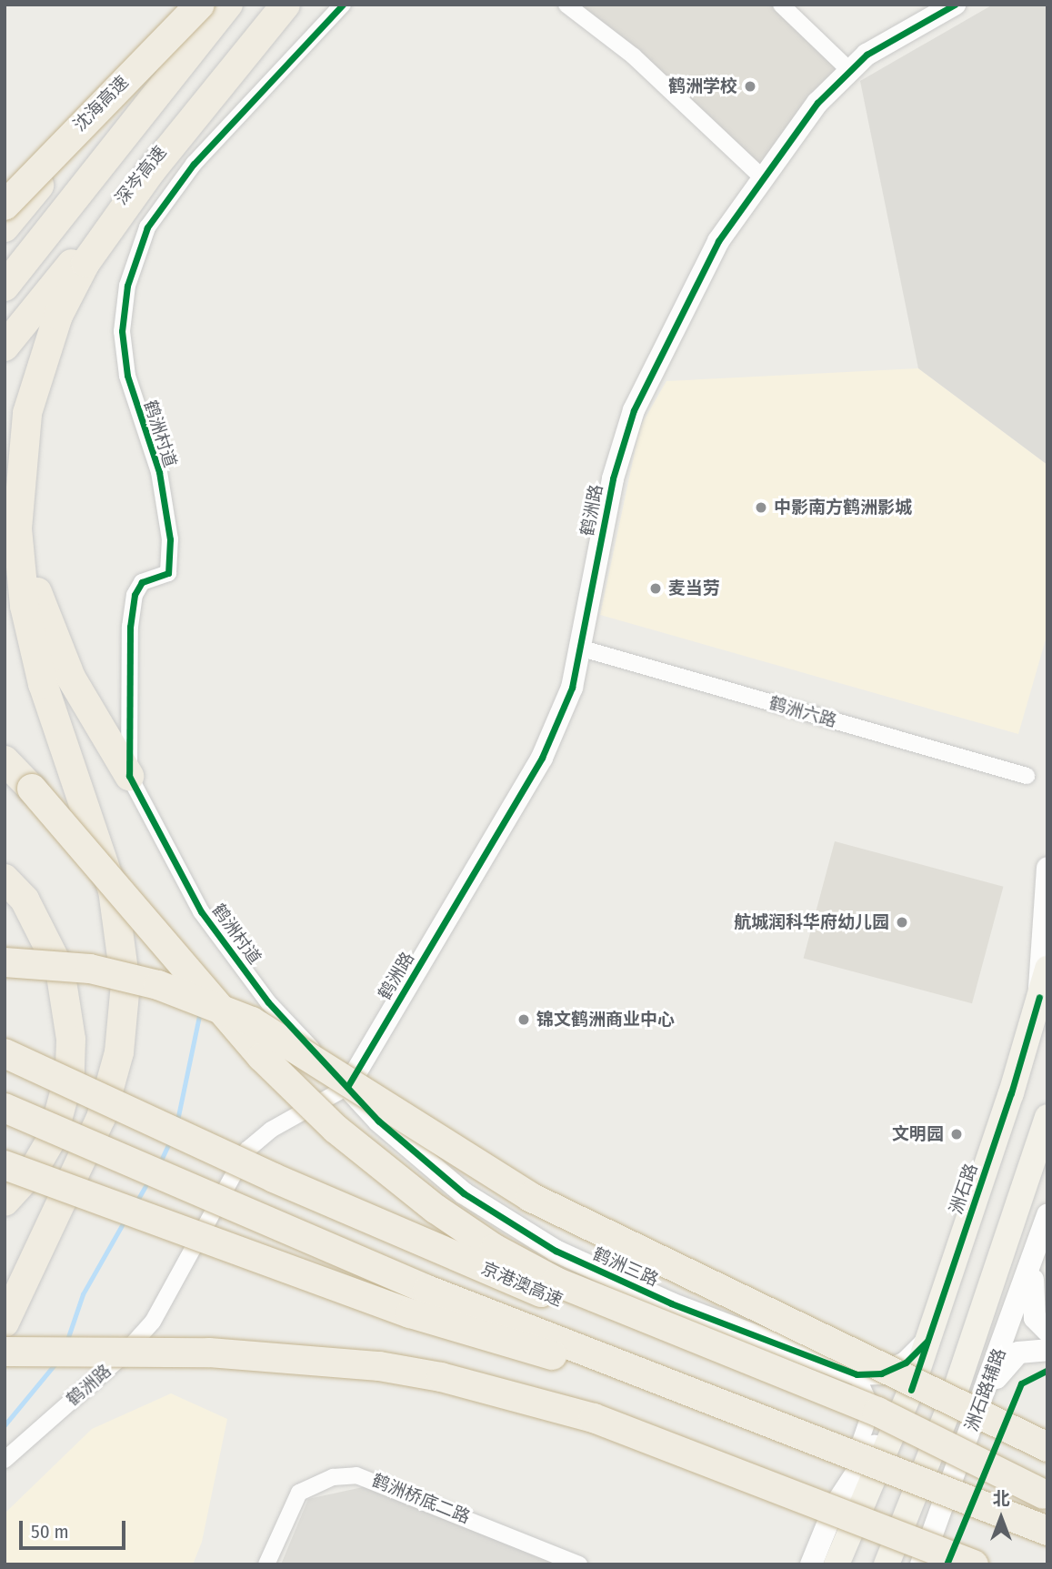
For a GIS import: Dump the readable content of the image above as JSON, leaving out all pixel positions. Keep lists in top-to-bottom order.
{
  "streets": {
    "highway": ["沈海高速", "深岑高速", "京港澳高速"],
    "main road": ["洲石路"],
    "street": [
      "鹤洲村道",
      "鹤洲路",
      "鹤洲六路",
      "鹤洲三路",
      "洲石路辅路",
      "鹤洲桥底二路"
    ]
  },
  "crossings": [
    ["鹤洲村道", "鹤洲路"],
    ["鹤洲村道", "鹤洲三路"],
    ["鹤洲路", "鹤洲六路"],
    ["鹤洲路", "鹤洲三路"],
    ["洲石路", "鹤洲三路"]
  ],
  "places": [
    "鹤洲学校",
    "中影南方鹤洲影城",
    "麦当劳",
    "航城润科华府幼儿园",
    "锦文鹤洲商业中心",
    "文明园"
  ],
  "scale_bar": "50 m",
  "north": "top"
}
